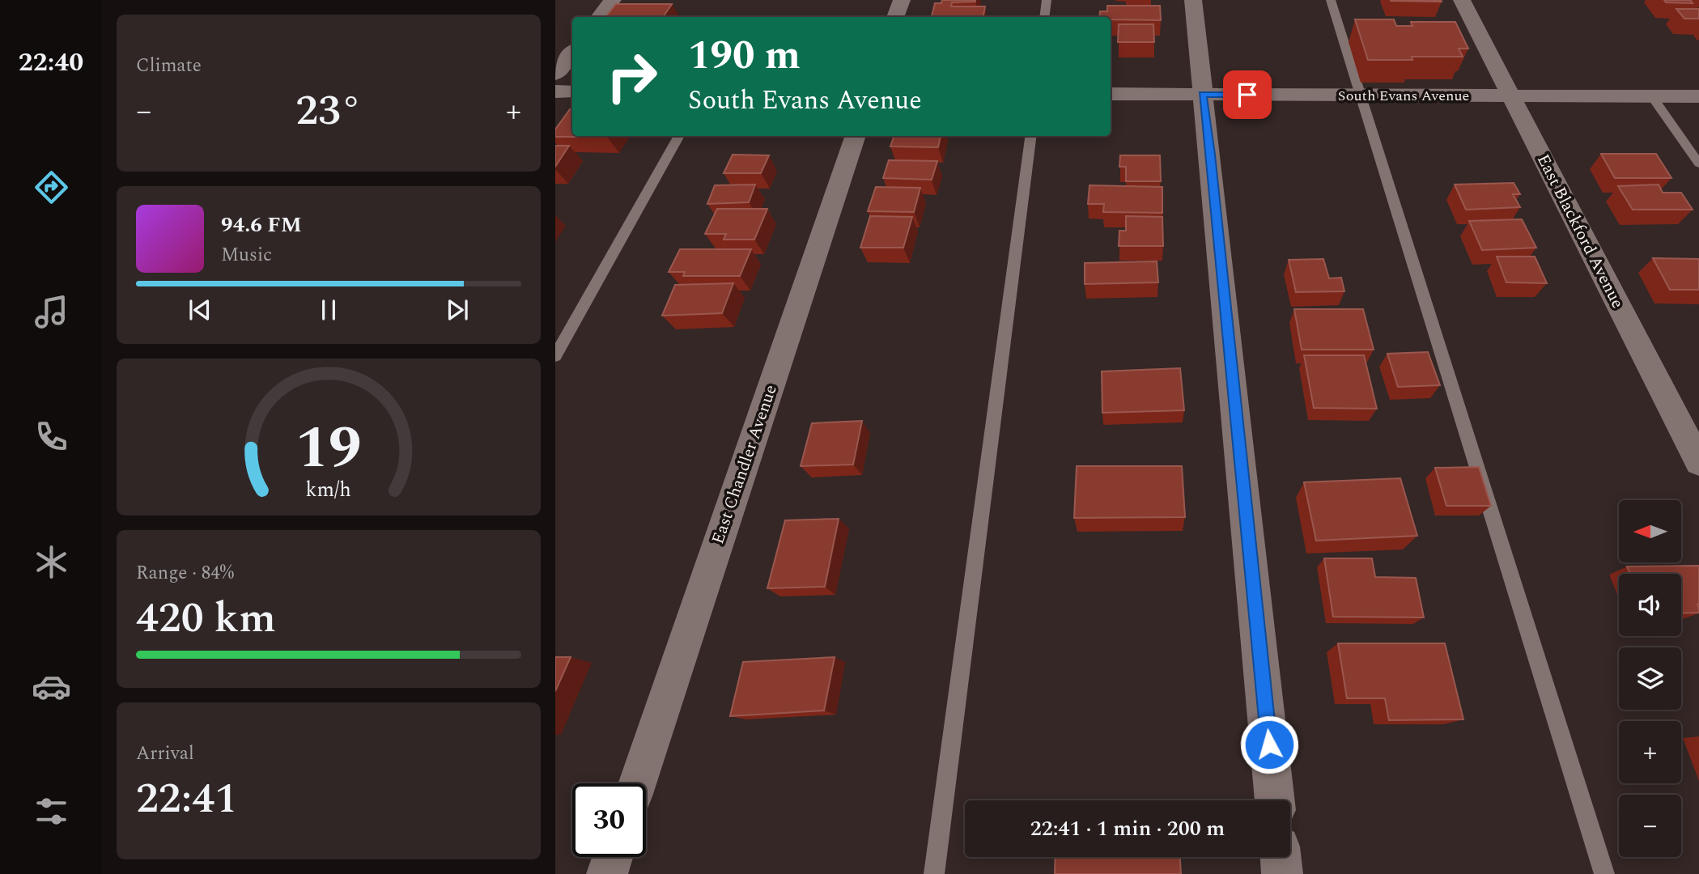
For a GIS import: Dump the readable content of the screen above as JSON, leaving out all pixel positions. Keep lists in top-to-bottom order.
{
  "streets": {
    "street": ["South Evans Avenue", "East Blackford Avenue", "East Chandler Avenue"]
  },
  "crossings": [
    ["South Evans Avenue", "East Blackford Avenue"]
  ],
  "north": "left",
  "page": {
    "tabs": "22:40",
    "tile": [
      "Climate",
      ["Range · 84%", "420 km"],
      ["Arrival", "22:41"]
    ],
    "turn": ["190 m", "South Evans Avenue"],
    "heat": ["−", "23°", "+"],
    "song": ["94.6 FM", "Music"],
    "map_buttons": ["+", "−"],
    "limit": "30",
    "trip": "22:41 · 1 min · 200 m",
    "gauge": ["19", "km/h"]
  }
}
